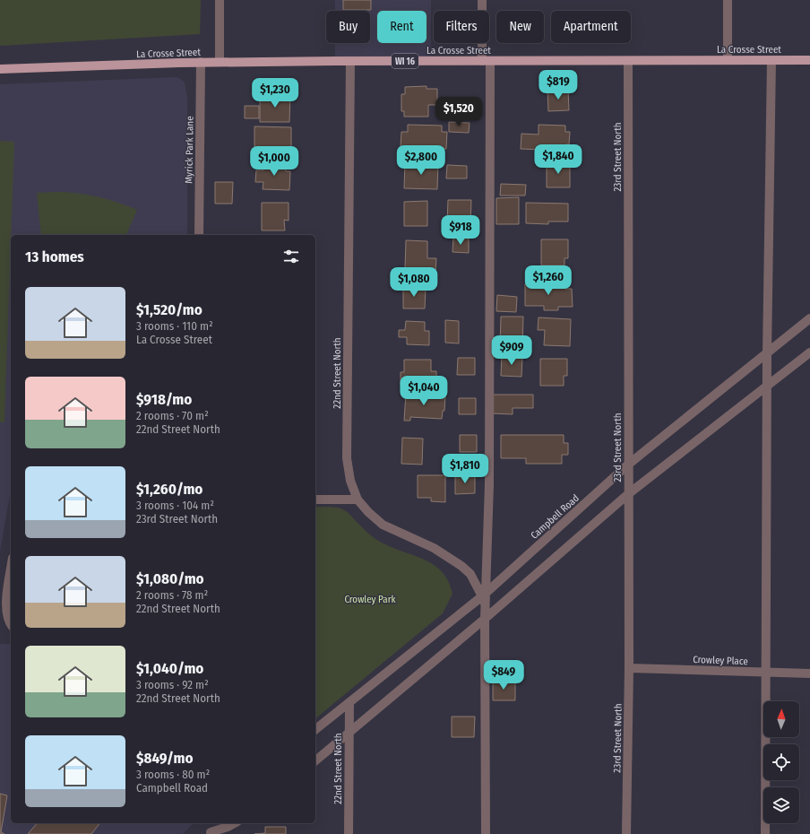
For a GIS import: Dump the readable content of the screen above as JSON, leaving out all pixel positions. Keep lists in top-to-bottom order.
{
  "streets": {
    "main road": ["La Crosse Street", "WI 16"],
    "street": [
      "Myrick Park Lane",
      "23rd Street North",
      "22nd Street North",
      "Campbell Road",
      "Crowley Place"
    ]
  },
  "crossings": [
    ["La Crosse Street", "Myrick Park Lane"],
    ["La Crosse Street", "23rd Street North"],
    ["La Crosse Street", "22nd Street North"],
    ["23rd Street North", "Campbell Road"],
    ["23rd Street North", "Crowley Place"],
    ["22nd Street North", "Campbell Road"]
  ],
  "parks": ["Crowley Park"],
  "north": "top",
  "page": {
    "chip": [
      "Buy",
      "Rent",
      "Filters",
      "New",
      "Apartment"
    ],
    "price": [
      "$819",
      "$1,230",
      "$1,520",
      "$1,840",
      "$2,800",
      "$1,000",
      "$918",
      "$1,260",
      "$1,080",
      "$909",
      "$1,040",
      "$1,810",
      "$849"
    ],
    "heading": "13 homes",
    "list": [
      {
        "name": "$1,520/mo",
        "note": "3 rooms · 110 m² · La Crosse Street"
      },
      {
        "name": "$918/mo",
        "note": "2 rooms · 70 m² · 22nd Street North"
      },
      {
        "name": "$1,260/mo",
        "note": "3 rooms · 104 m² · 23rd Street North"
      },
      {
        "name": "$1,080/mo",
        "note": "2 rooms · 78 m² · 22nd Street North"
      },
      {
        "name": "$1,040/mo",
        "note": "3 rooms · 92 m² · 22nd Street North"
      },
      {
        "name": "$849/mo",
        "note": "3 rooms · 80 m² · Campbell Road"
      }
    ]
  }
}
